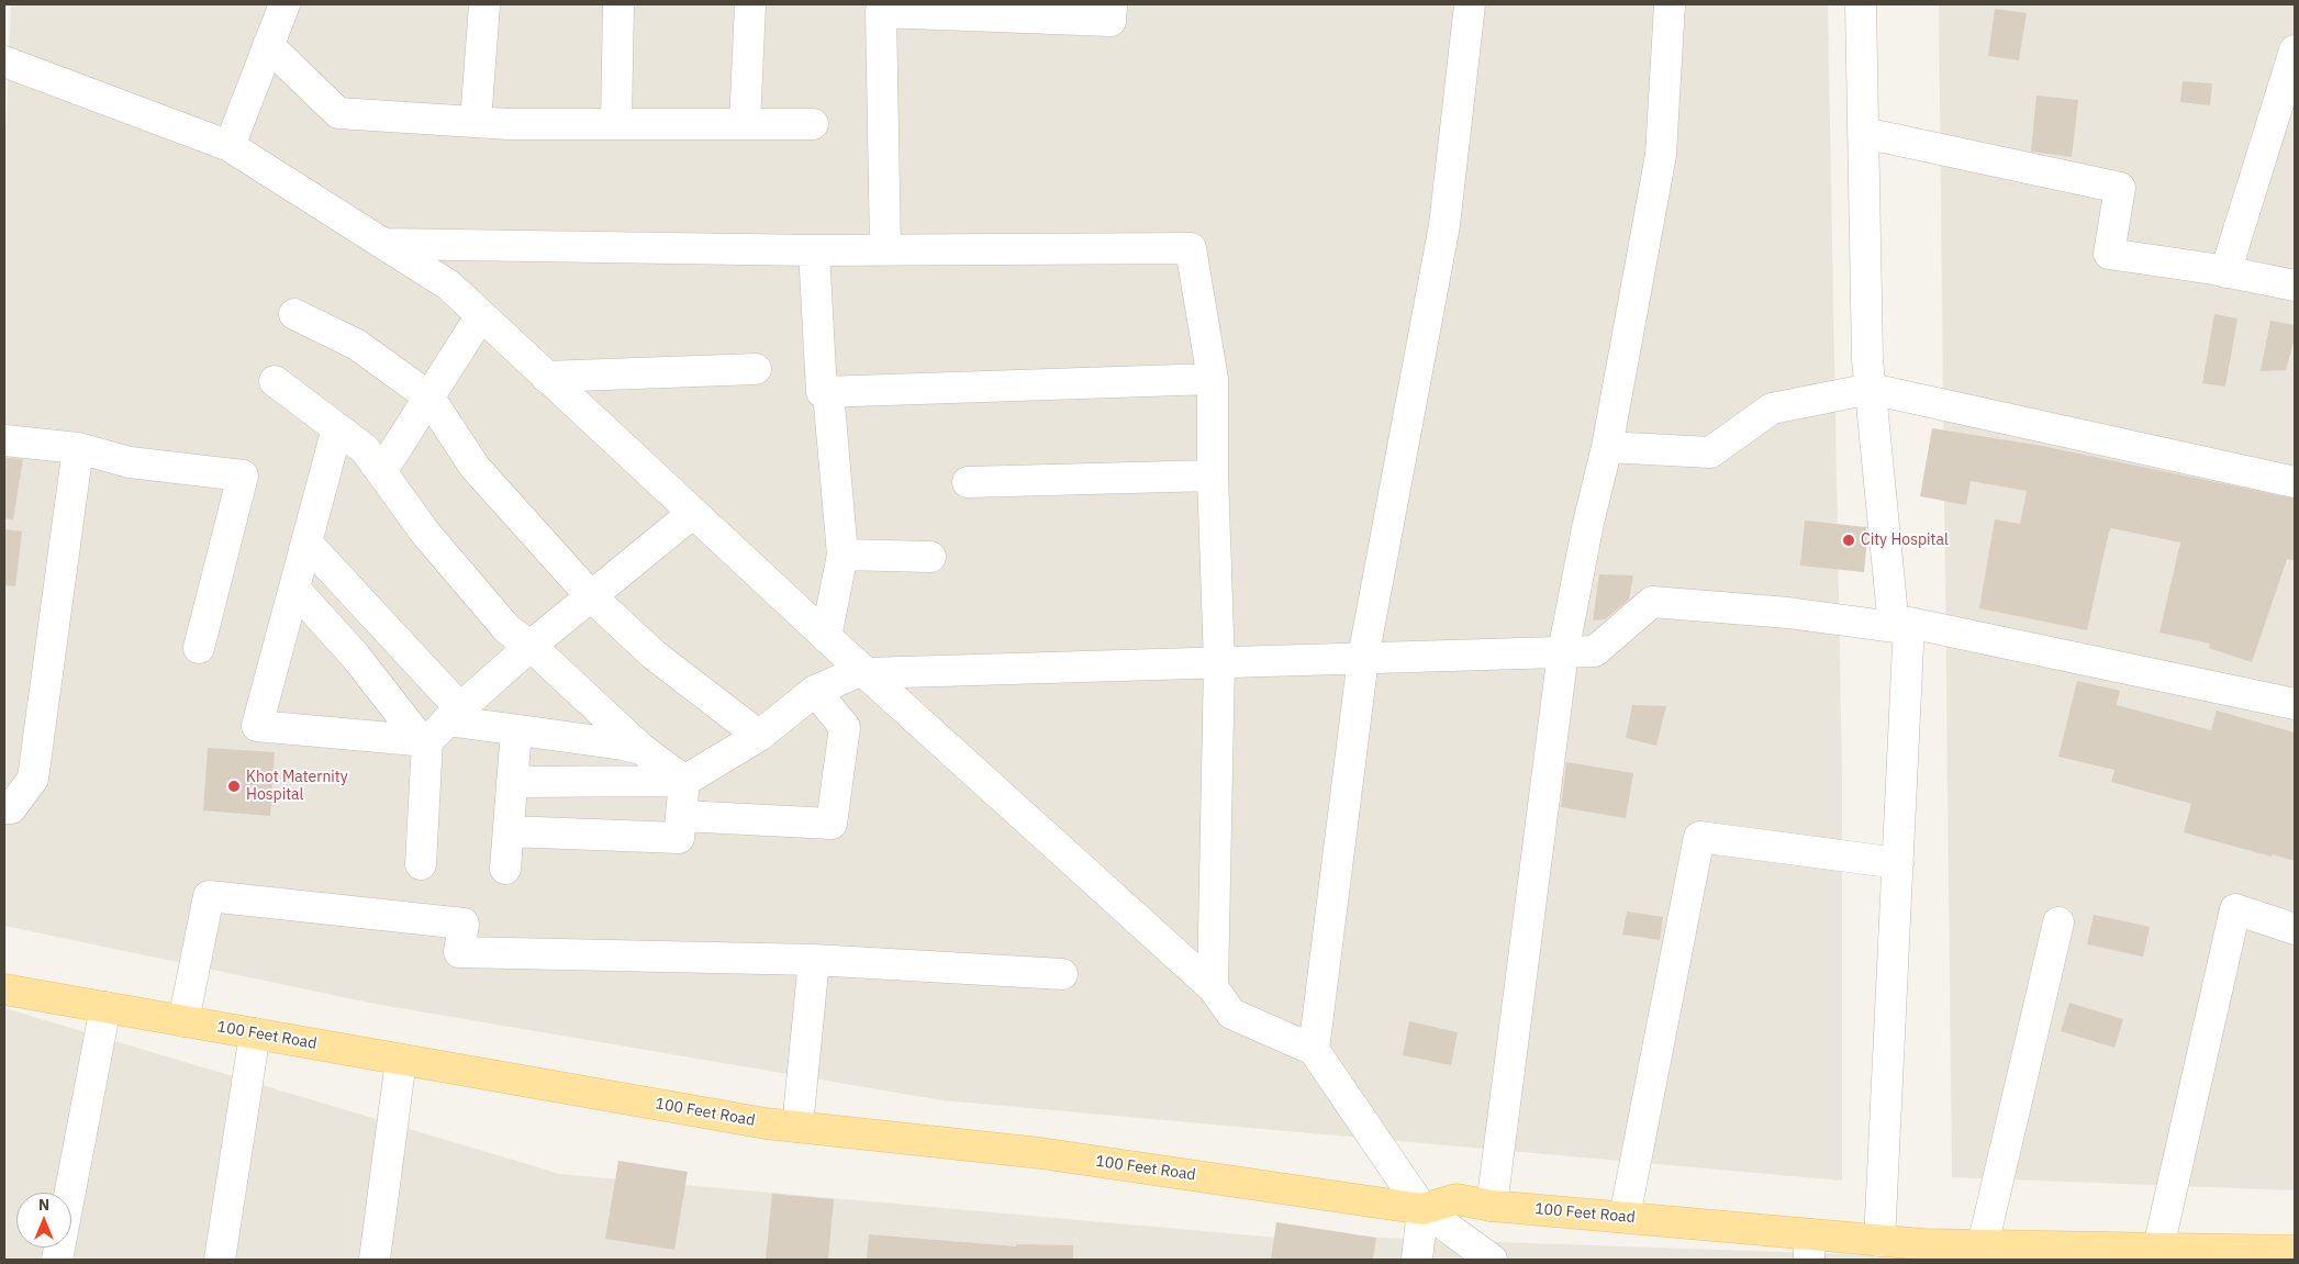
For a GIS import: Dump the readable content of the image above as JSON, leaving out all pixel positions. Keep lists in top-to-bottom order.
{
  "streets": {
    "main road": ["100 Feet Road"]
  },
  "places": ["City Hospital", "Khot Maternity Hospital"],
  "north": "top"
}
